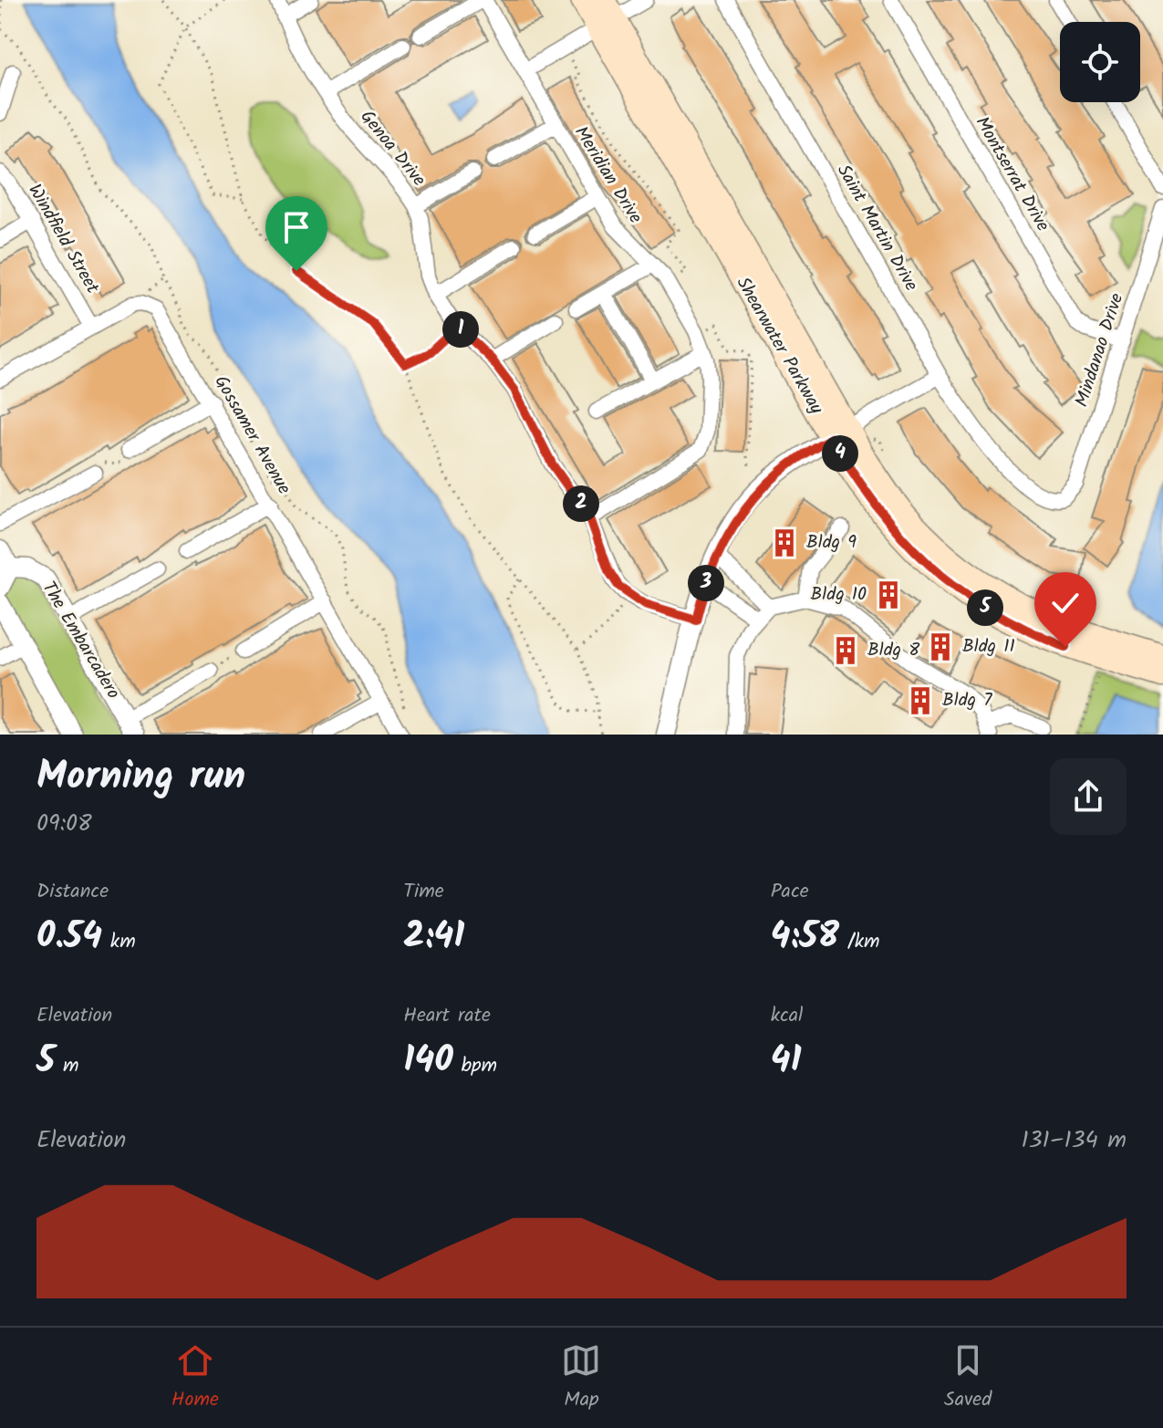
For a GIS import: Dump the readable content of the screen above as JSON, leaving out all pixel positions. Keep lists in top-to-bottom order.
{
  "streets": {
    "main road": ["Shearwater Parkway"],
    "street": [
      "Genoa Drive",
      "Montserrat Drive",
      "Meridian Drive",
      "Saint Martin Drive",
      "Windfield Street",
      "Mindanao Drive",
      "Gossamer Avenue",
      "The Embarcadero"
    ]
  },
  "crossings": [
    ["Genoa Drive", "Meridian Drive"],
    ["Montserrat Drive", "Mindanao Drive"],
    ["Saint Martin Drive", "Mindanao Drive"],
    ["Windfield Street", "Gossamer Avenue"]
  ],
  "places": {
    "building": [
      "Bldg 9",
      "Bldg 10",
      "Bldg 11",
      "Bldg 8",
      "Bldg 7"
    ]
  },
  "page": {
    "pins": [
      "1",
      "4",
      "2",
      "3",
      "5"
    ],
    "heading": ["Morning run", "09:08"],
    "stats": [
      ["Distance", "0.54 km"],
      ["Time", "2:41"],
      ["Pace", "4:58 /km"],
      ["Elevation", "5 m"],
      ["Heart rate", "140 bpm"],
      ["kcal", "41"]
    ],
    "chart": ["Elevation", "131–134 m"],
    "tabs": ["Home", "Map", "Saved"]
  }
}
